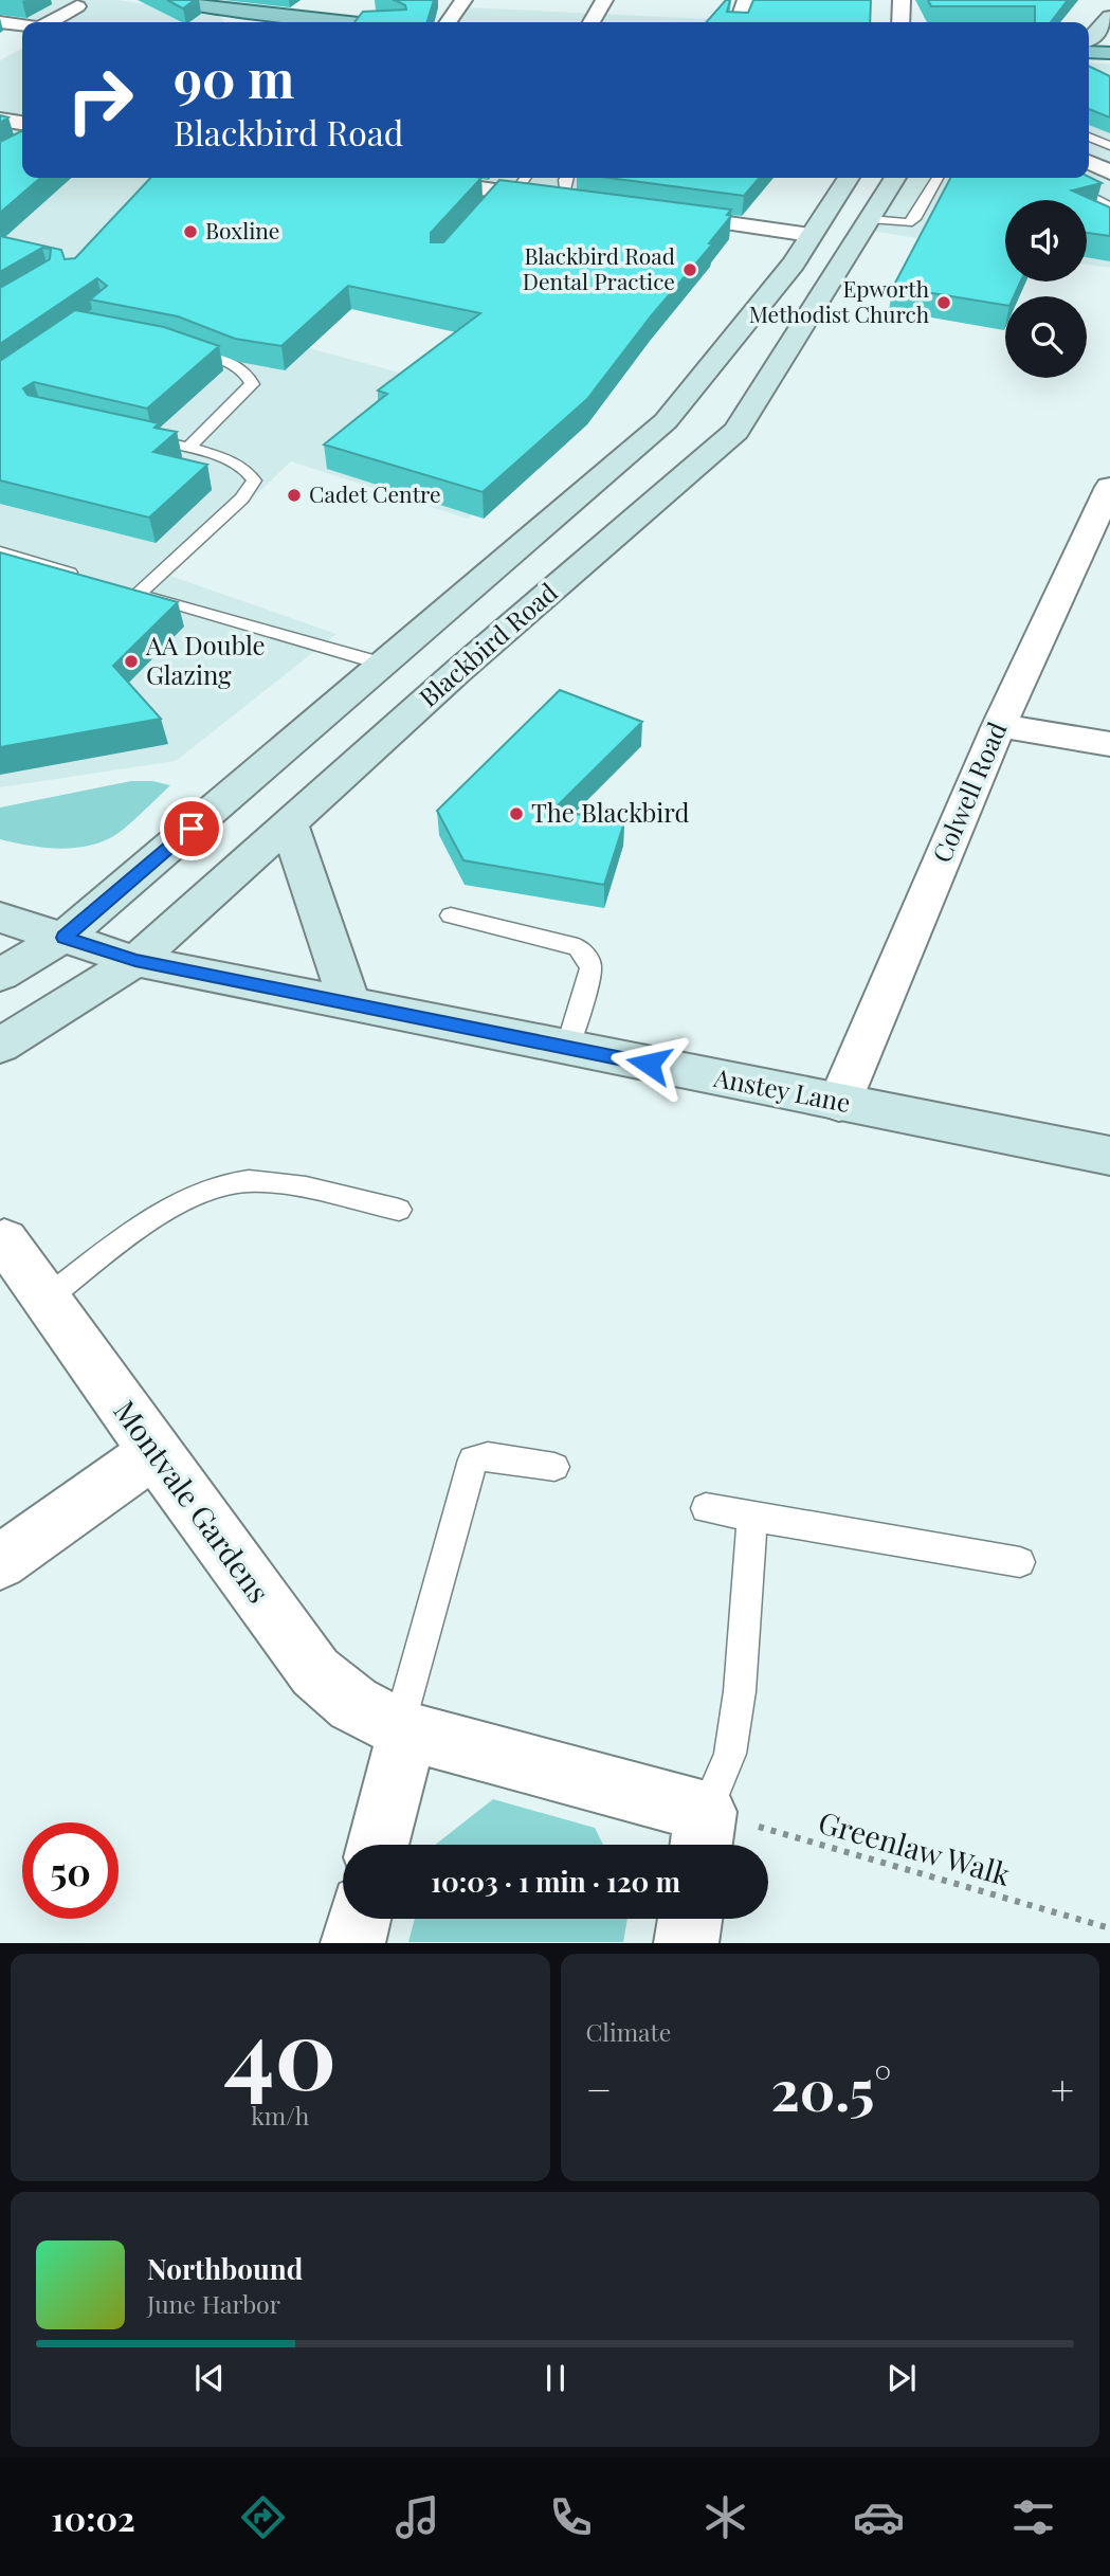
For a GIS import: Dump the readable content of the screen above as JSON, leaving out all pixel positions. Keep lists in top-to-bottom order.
{
  "streets": {
    "main road": ["Blackbird Road", "Anstey Lane"],
    "street": ["Colwell Road", "Montvale Gardens"],
    "path": ["Greenlaw Walk"]
  },
  "crossings": [
    ["Blackbird Road", "Anstey Lane"],
    ["Colwell Road", "Anstey Lane"],
    ["Montvale Gardens", "Greenlaw Walk"]
  ],
  "places": [
    "Boxline",
    "Blackbird Road Dental Practice",
    "Epworth Methodist Church",
    "Cadet Centre",
    "AA Double Glazing",
    "The Blackbird"
  ],
  "page": {
    "turn": ["90 m", "Blackbird Road"],
    "limit": "50",
    "trip": "10:03 · 1 min · 120 m",
    "tile": [
      ["40", "km/h"],
      "Climate"
    ],
    "heat": ["−", "20.5°", "+"],
    "song": ["Northbound", "June Harbor"],
    "tabs": "10:02"
  }
}
